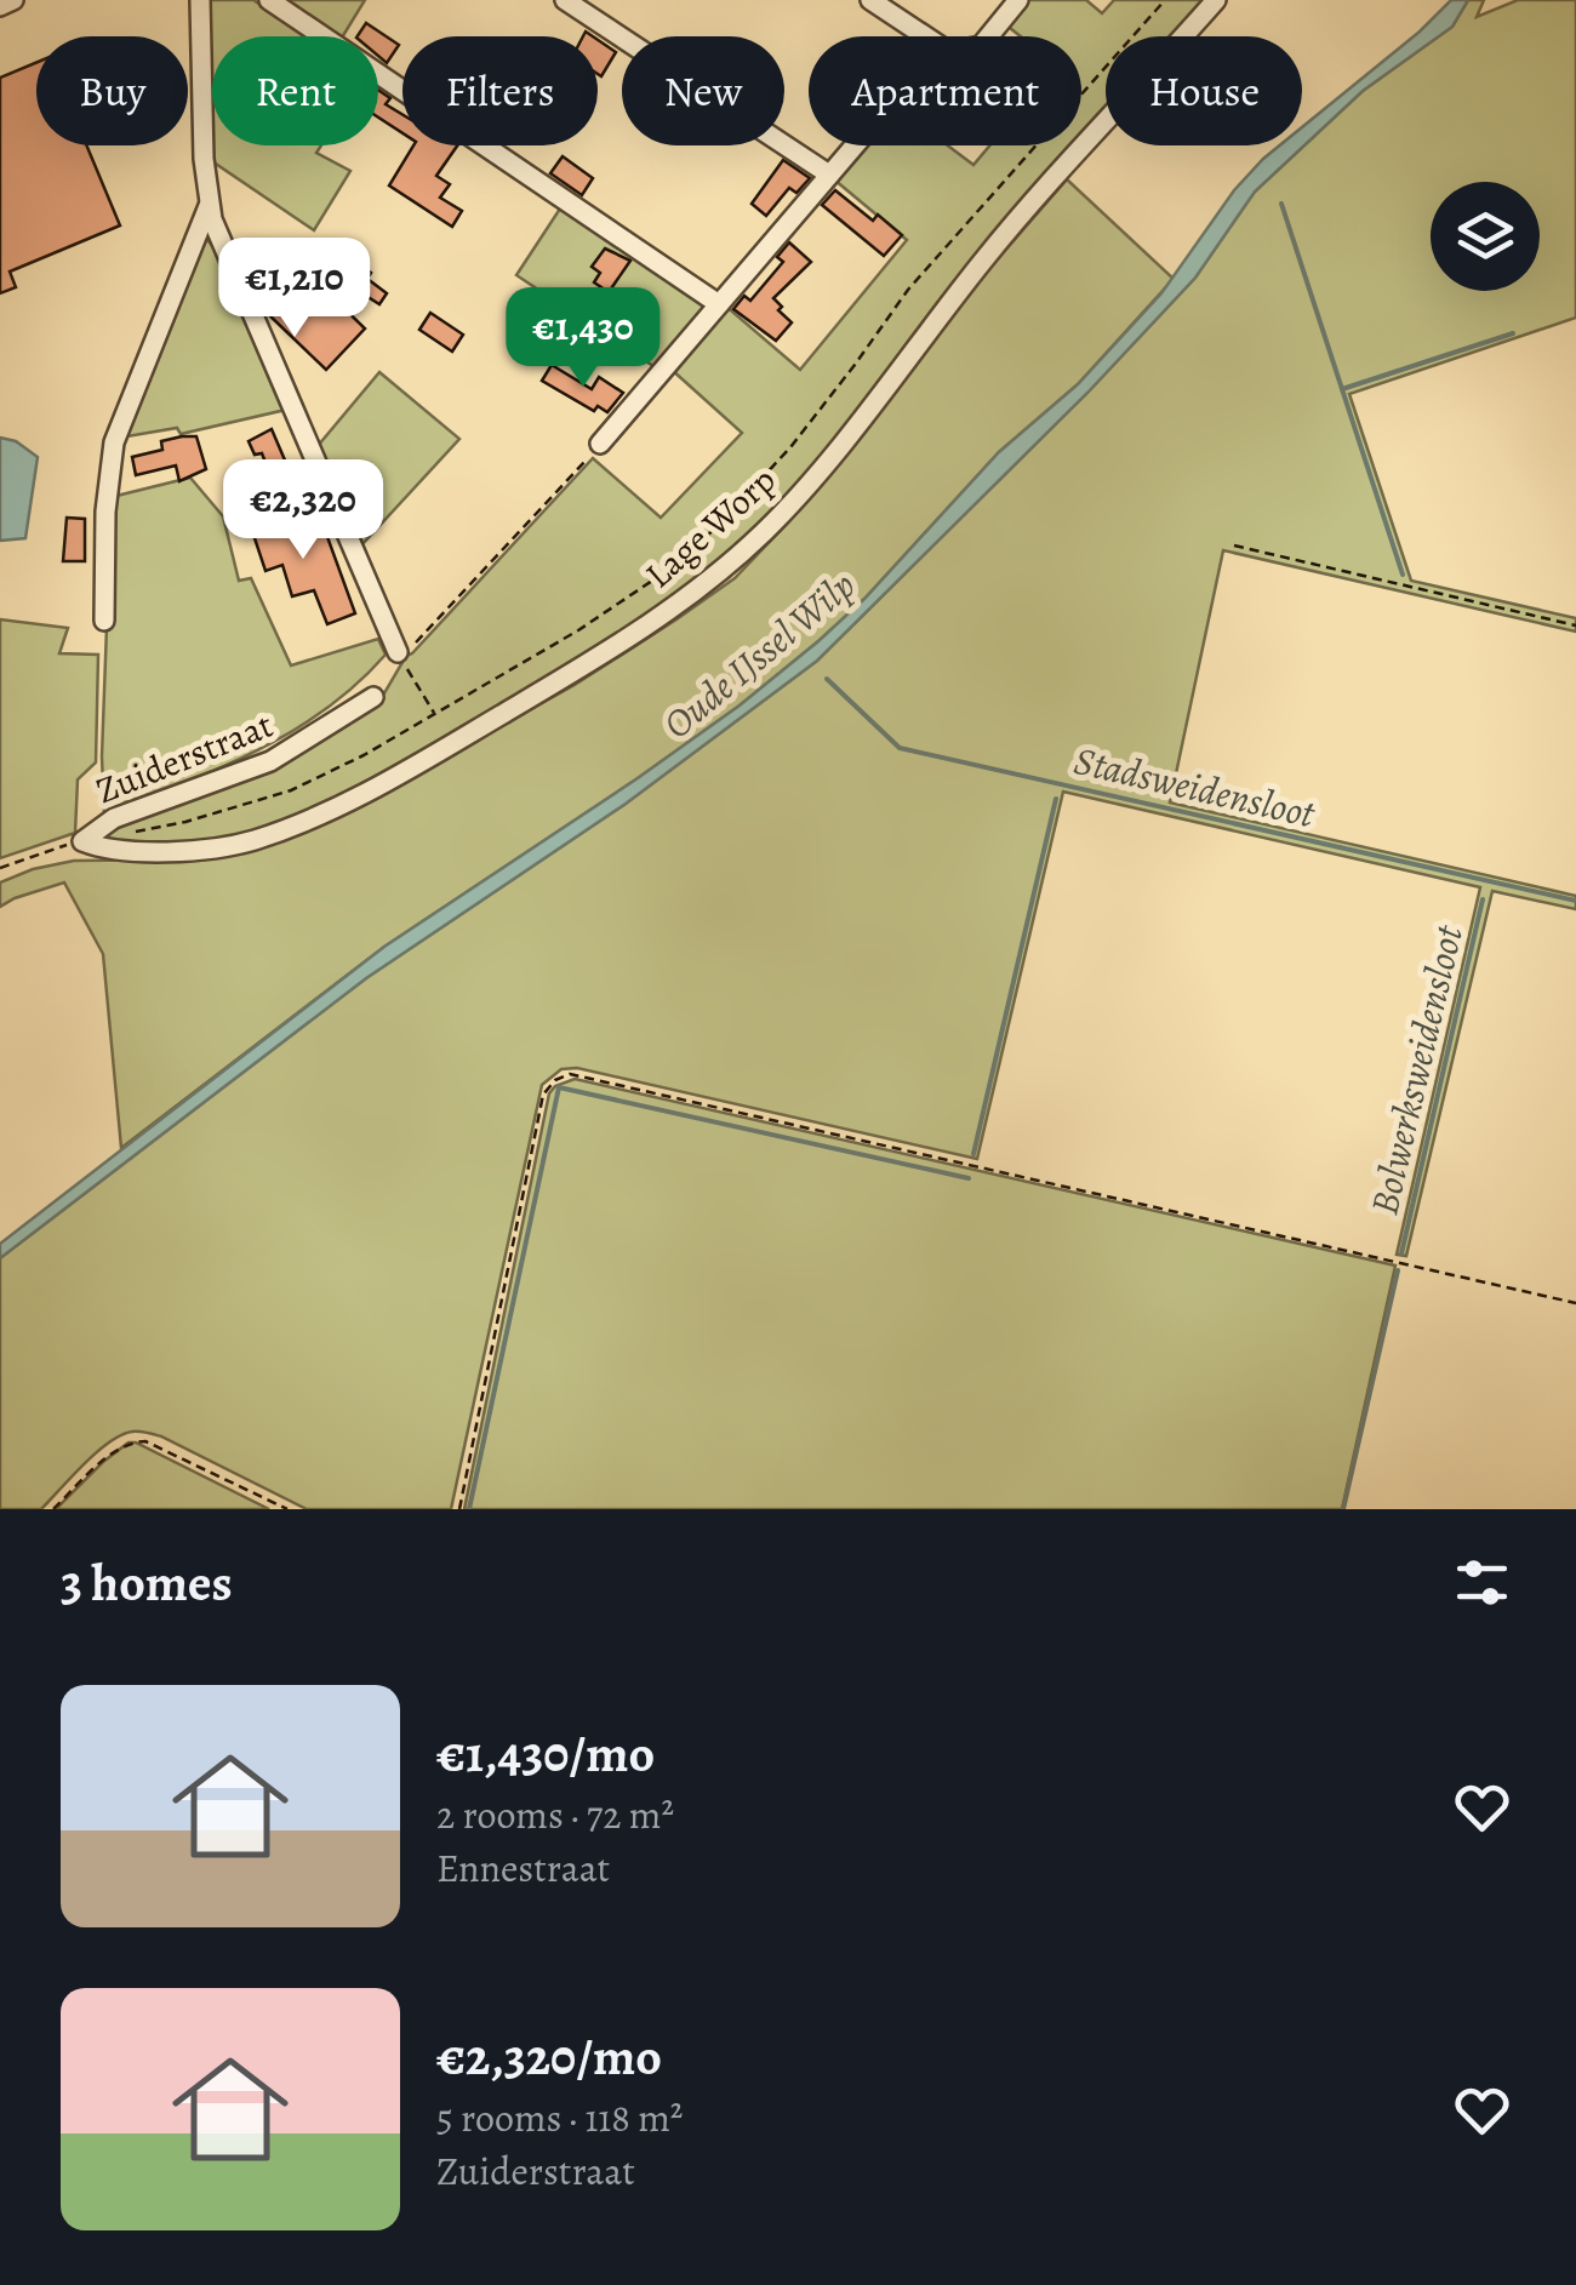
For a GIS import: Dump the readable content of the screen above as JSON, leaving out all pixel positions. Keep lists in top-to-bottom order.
{
  "streets": {
    "street": ["Lage Worp", "Zuiderstraat"]
  },
  "crossings": [
    ["Lage Worp", "Zuiderstraat"]
  ],
  "water": ["Oude IJssel Wilp", "Stadsweidensloot", "Bolwerksweidensloot"],
  "page": {
    "chip": [
      "Buy",
      "Rent",
      "Filters",
      "New",
      "Apartment",
      "House"
    ],
    "price": ["€1,210", "€1,430", "€2,320"],
    "heading": "3 homes",
    "list": [
      {
        "name": "€1,430/mo",
        "note": "2 rooms · 72 m² · Ennestraat"
      },
      {
        "name": "€2,320/mo",
        "note": "5 rooms · 118 m² · Zuiderstraat"
      }
    ]
  }
}
